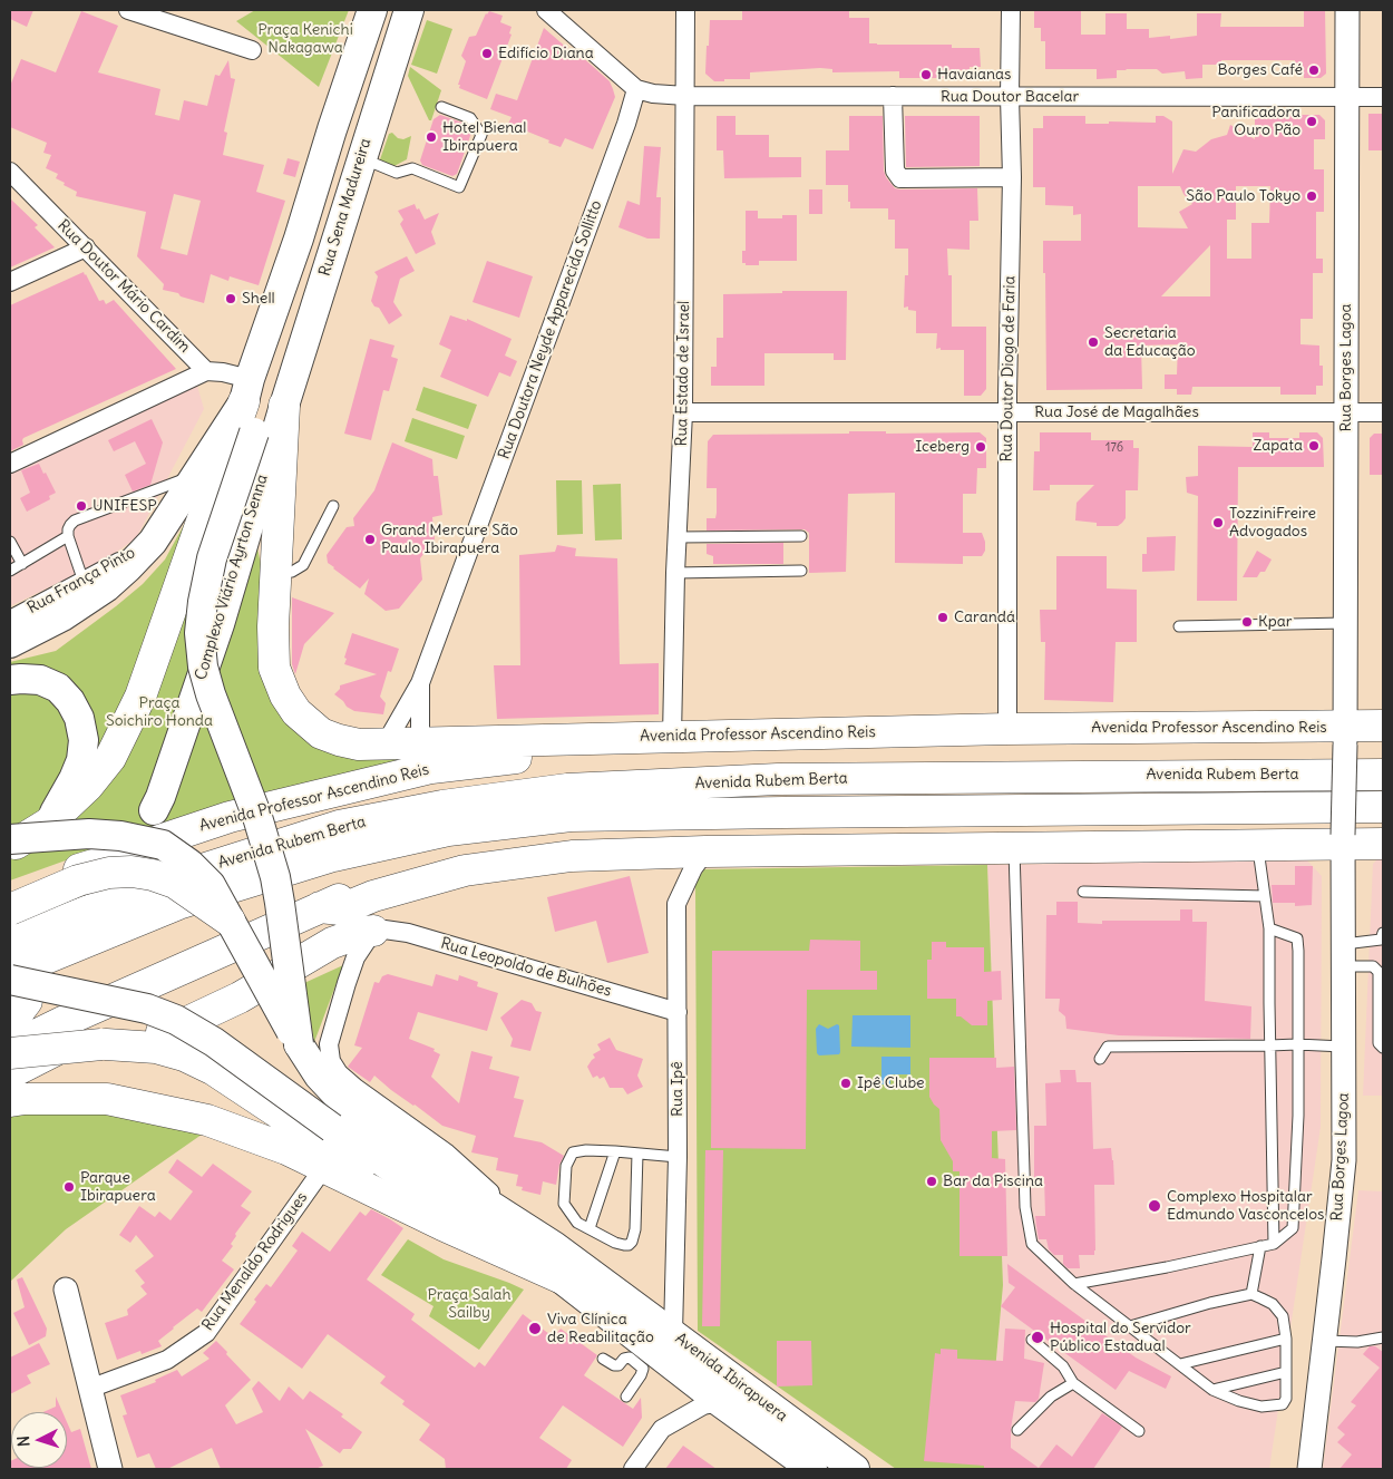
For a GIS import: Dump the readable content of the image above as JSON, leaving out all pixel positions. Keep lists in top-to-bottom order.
{
  "streets": {
    "highway": ["Avenida Professor Ascendino Reis", "Avenida Rubem Berta"],
    "main road": ["Rua Sena Madureira", "Complexo Viário Ayrton Senna", "Avenida Ibirapuera"],
    "street": [
      "Rua Doutor Bacelar",
      "Rua Doutor Mário Cardim",
      "Rua Doutora Neyde Apparecida Sollitto",
      "Rua Borges Lagoa",
      "Rua Doutor Diogo de Faria",
      "Rua Estado de Israel",
      "Rua José de Magalhães",
      "Rua França Pinto",
      "Rua Leopoldo de Bulhões",
      "Rua Ipê",
      "Rua Menaldo Rodrigues"
    ]
  },
  "crossings": [
    ["Rua Doutor Bacelar", "Rua Doutora Neyde Apparecida Sollitto"],
    ["Rua Doutor Bacelar", "Rua Borges Lagoa"],
    ["Rua Doutor Bacelar", "Rua Doutor Diogo de Faria"],
    ["Rua Doutor Bacelar", "Rua Estado de Israel"],
    ["Rua Sena Madureira", "Complexo Viário Ayrton Senna"],
    ["Rua Borges Lagoa", "Rua José de Magalhães"],
    ["Rua Borges Lagoa", "Avenida Professor Ascendino Reis"],
    ["Rua Doutor Diogo de Faria", "Rua José de Magalhães"],
    ["Rua Doutor Diogo de Faria", "Avenida Professor Ascendino Reis"],
    ["Rua Estado de Israel", "Rua José de Magalhães"],
    ["Rua Estado de Israel", "Avenida Professor Ascendino Reis"],
    ["Rua Leopoldo de Bulhões", "Rua Ipê"],
    ["Rua Ipê", "Avenida Ibirapuera"]
  ],
  "parks": ["Praça Kenichi Nakagawa", "Praça Soichiro Honda", "Praça Salah Sailby"],
  "places": [
    "Edifício Diana",
    "Borges Café",
    "Havaianas",
    "Panificadora Ouro Pão",
    "Hotel Bienal Ibirapuera",
    "São Paulo Tokyo",
    "Shell",
    "Secretaria da Educação",
    "Zapata",
    "Iceberg",
    "UNIFESP",
    "TozziniFreire Advogados",
    "Grand Mercure São Paulo Ibirapuera",
    "Carandá",
    "Kpar",
    "Ipê Clube",
    "Bar da Piscina",
    "Parque Ibirapuera",
    "Complexo Hospitalar Edmundo Vasconcelos",
    "Viva Clínica de Reabilitação",
    "Hospital do Servidor Público Estadual"
  ],
  "house_numbers": ["176"],
  "north": "left"
}
